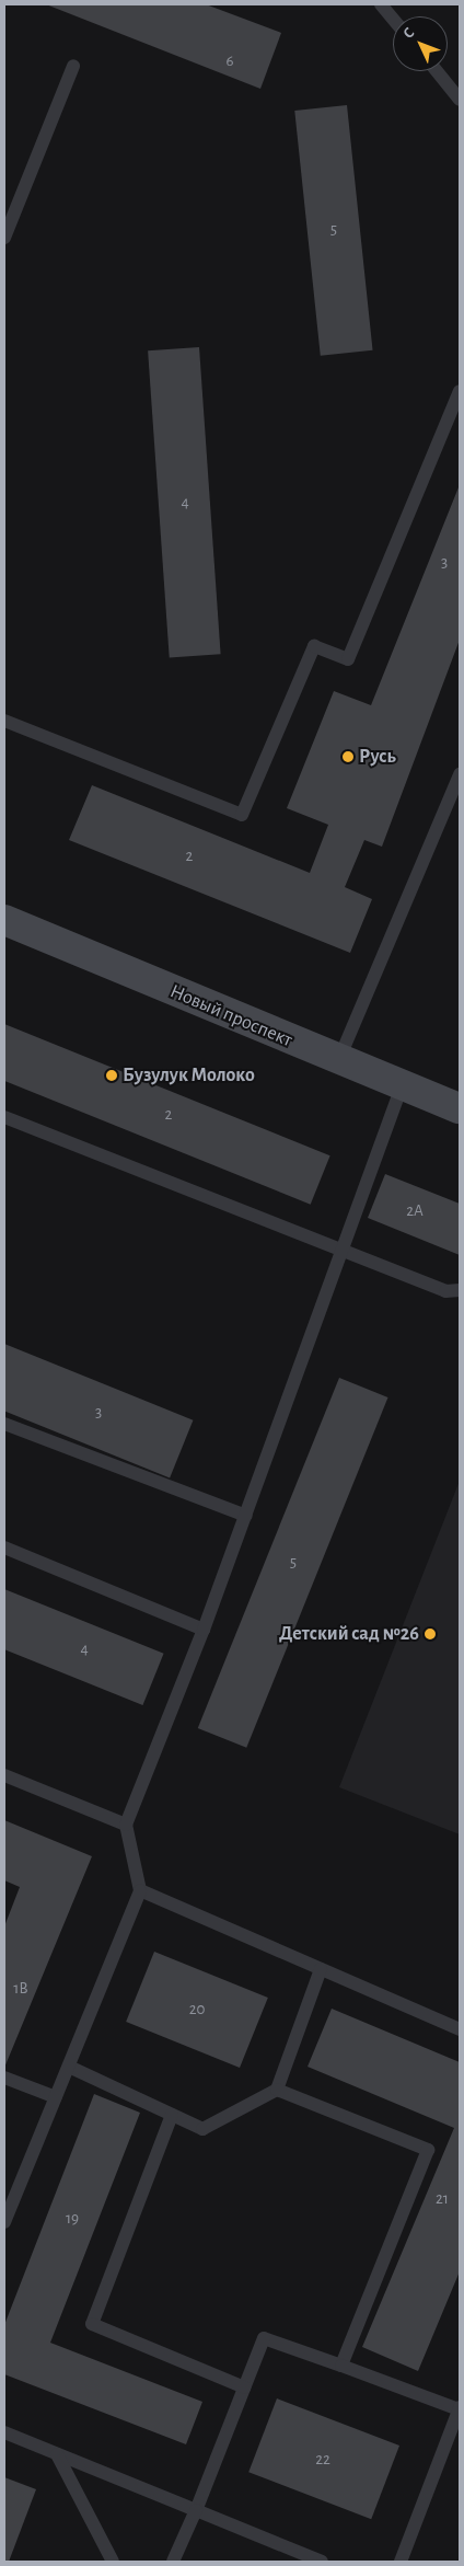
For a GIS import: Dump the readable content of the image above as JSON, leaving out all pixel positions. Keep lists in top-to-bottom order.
{
  "streets": {
    "street": ["Новый проспект"]
  },
  "places": ["Русь", "Бузулук Молоко", "Детский сад №26"],
  "house_numbers": [
    "6",
    "5",
    "4",
    "3",
    "2",
    "2",
    "2А",
    "3",
    "5",
    "4",
    "1В",
    "20",
    "21",
    "19",
    "22"
  ],
  "north": "top left"
}
